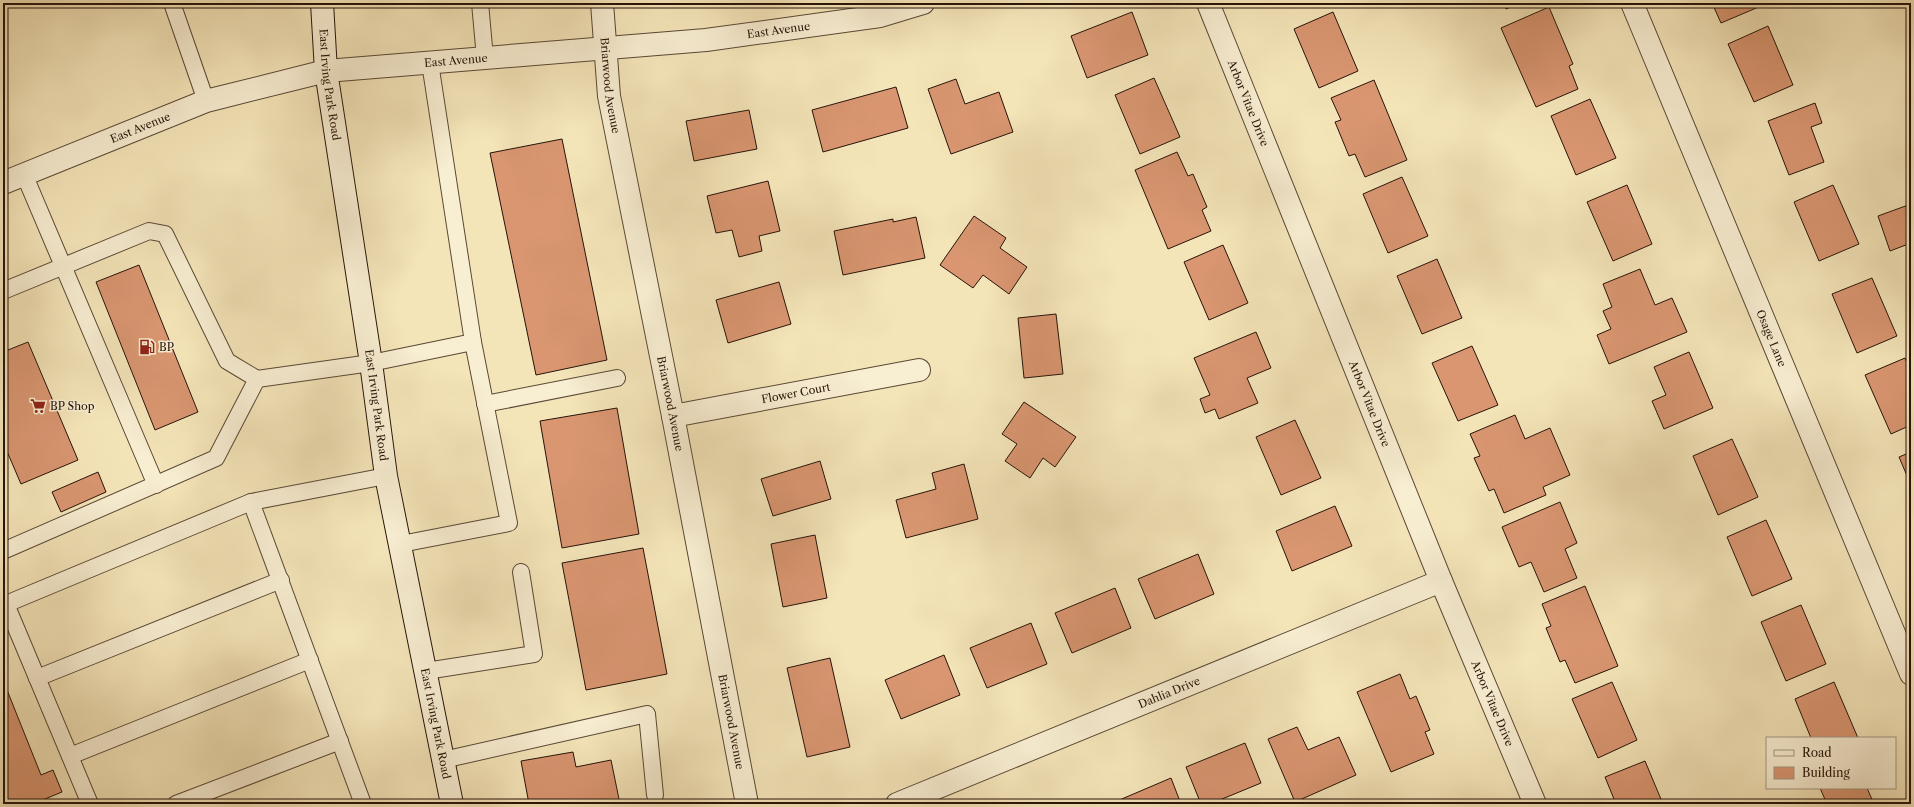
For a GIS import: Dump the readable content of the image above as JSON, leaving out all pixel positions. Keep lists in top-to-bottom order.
{
  "streets": {
    "street": [
      "East Avenue",
      "East Irving Park Road",
      "Briarwood Avenue",
      "Arbor Vitae Drive",
      "Osage Lane",
      "Flower Court",
      "Dahlia Drive"
    ]
  },
  "crossings": [
    ["East Avenue", "East Irving Park Road"],
    ["East Avenue", "Briarwood Avenue"],
    ["Briarwood Avenue", "Flower Court"],
    ["Arbor Vitae Drive", "Dahlia Drive"]
  ],
  "places": {
    "fuel station": ["BP"],
    "supermarket": ["BP Shop"]
  },
  "legend": ["Road", "Building"]
}
